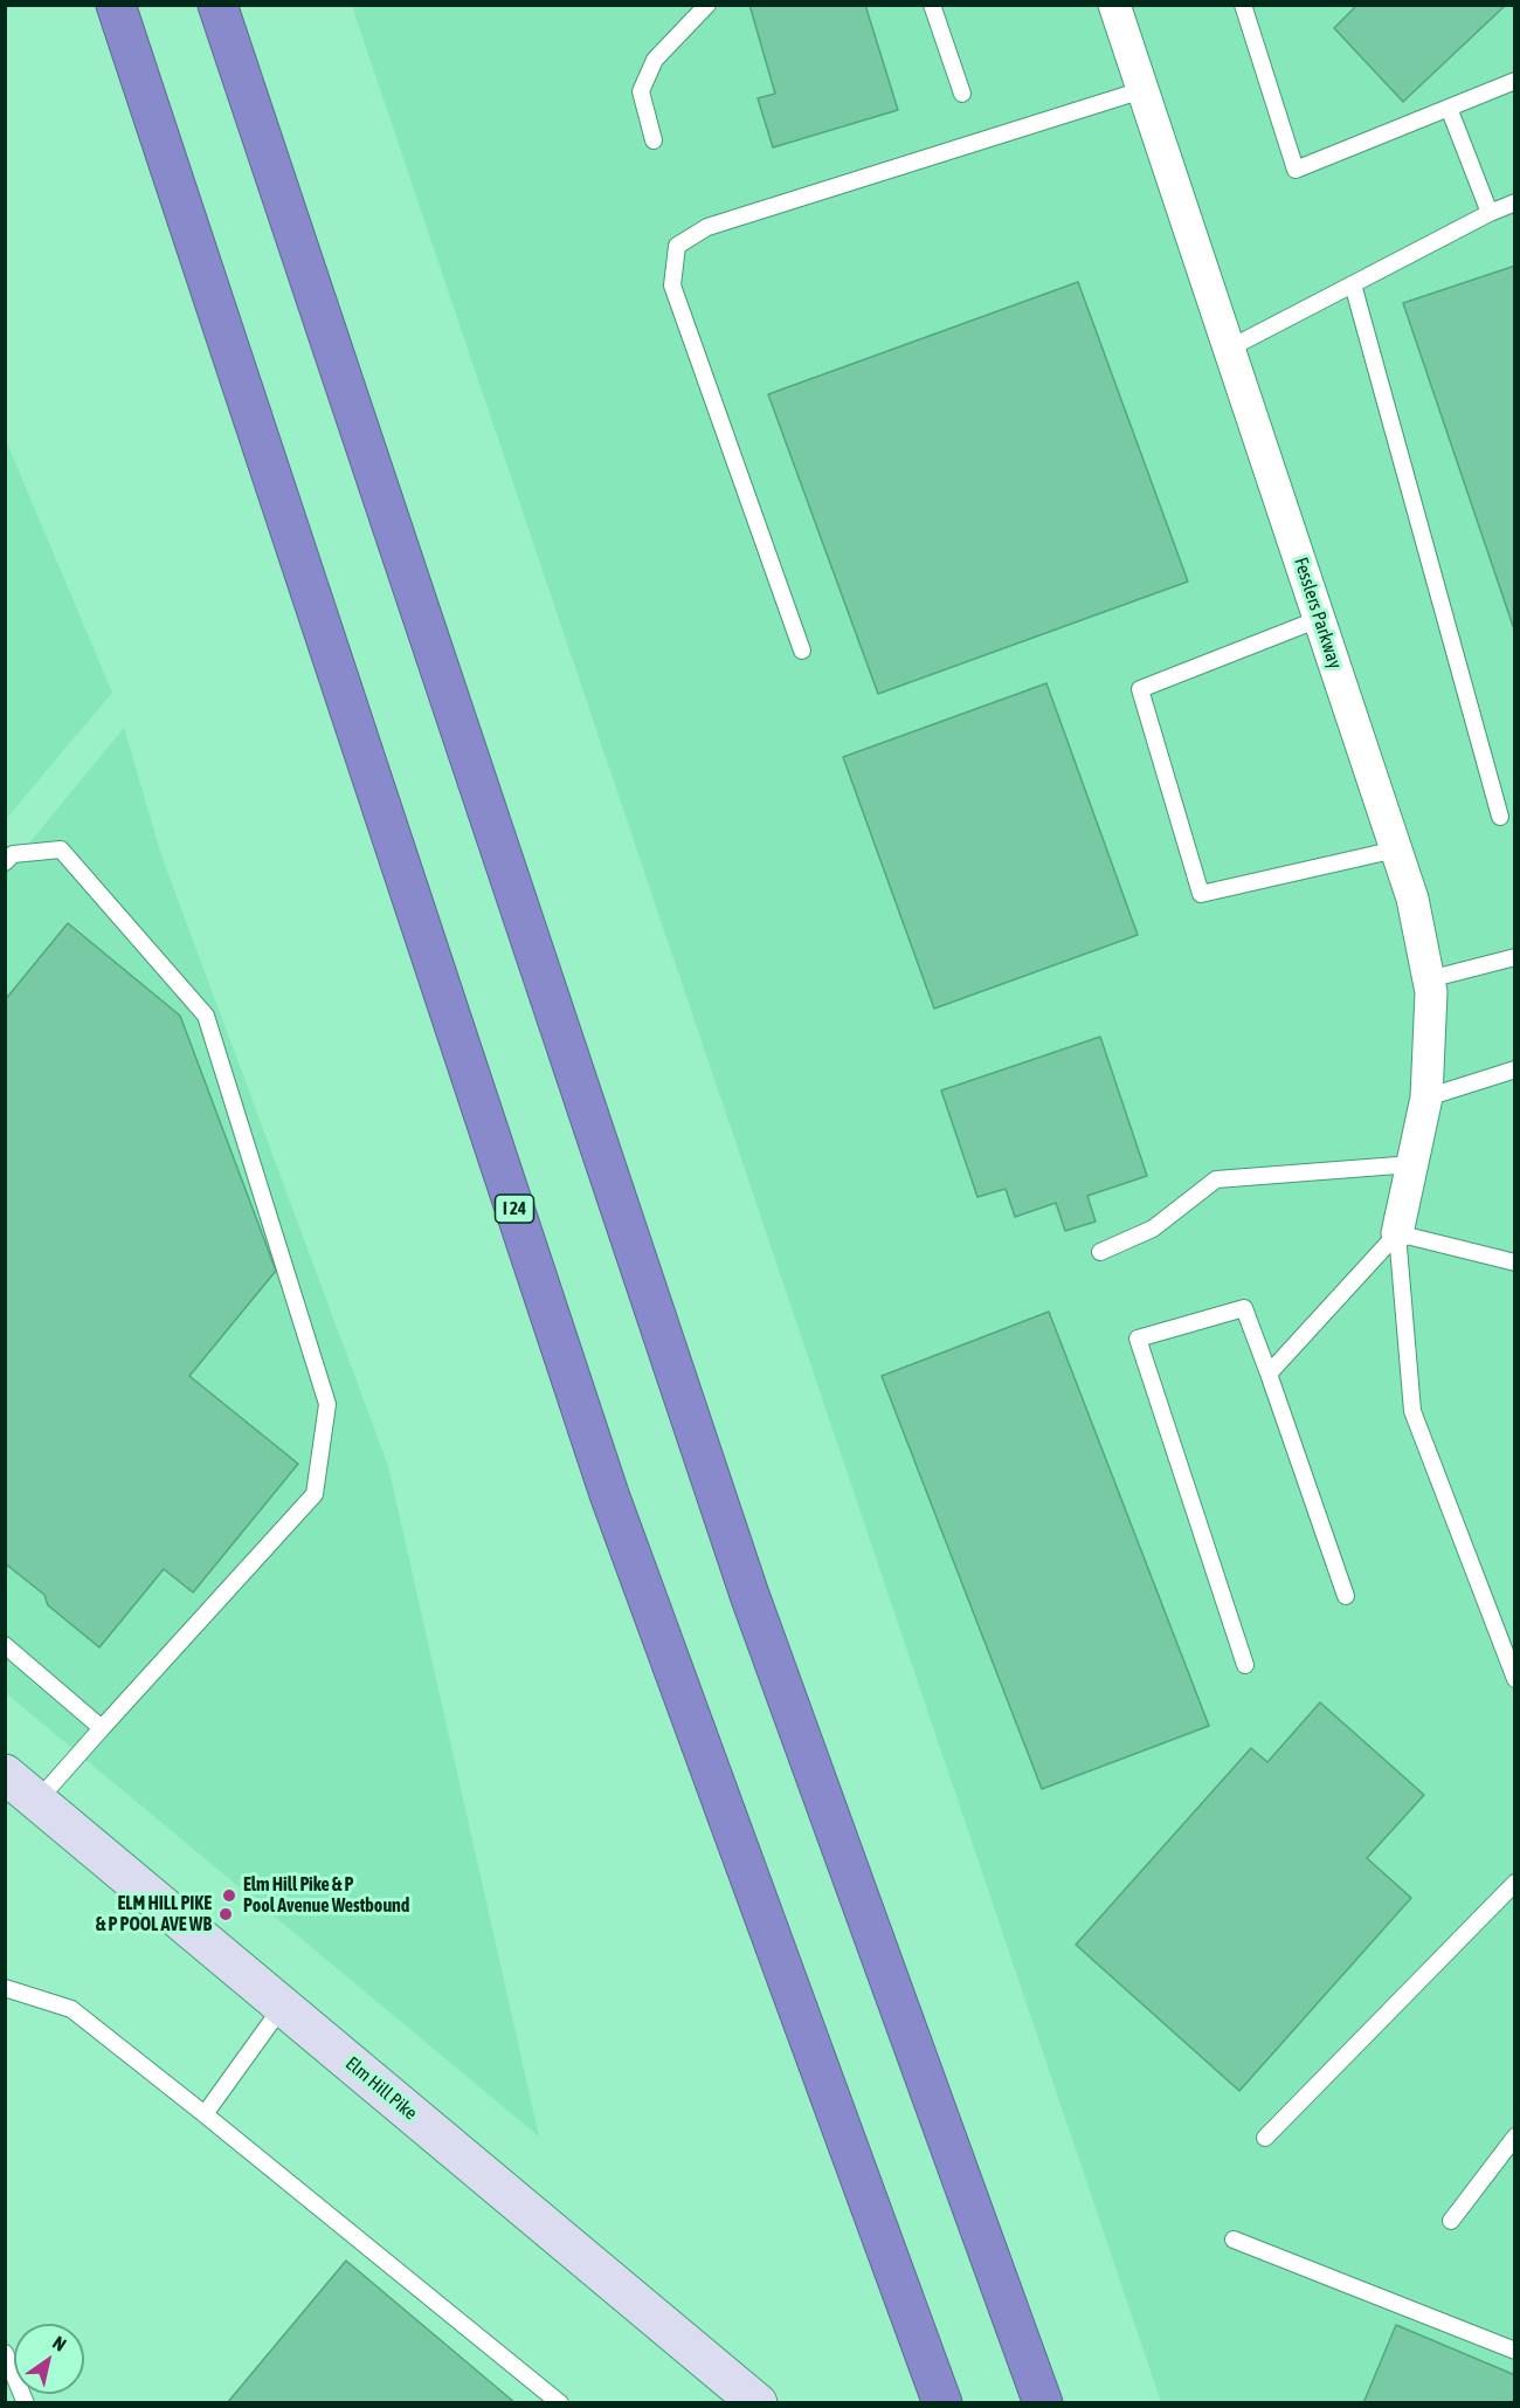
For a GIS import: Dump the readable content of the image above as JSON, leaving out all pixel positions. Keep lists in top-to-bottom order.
{
  "streets": {
    "highway": ["I 24"],
    "main road": ["Elm Hill Pike"],
    "street": ["Fesslers Parkway"]
  },
  "places": ["Elm Hill Pike & P Pool Avenue Westbound", "ELM HILL PIKE & P POOL AVE WB"],
  "north": "top right"
}
